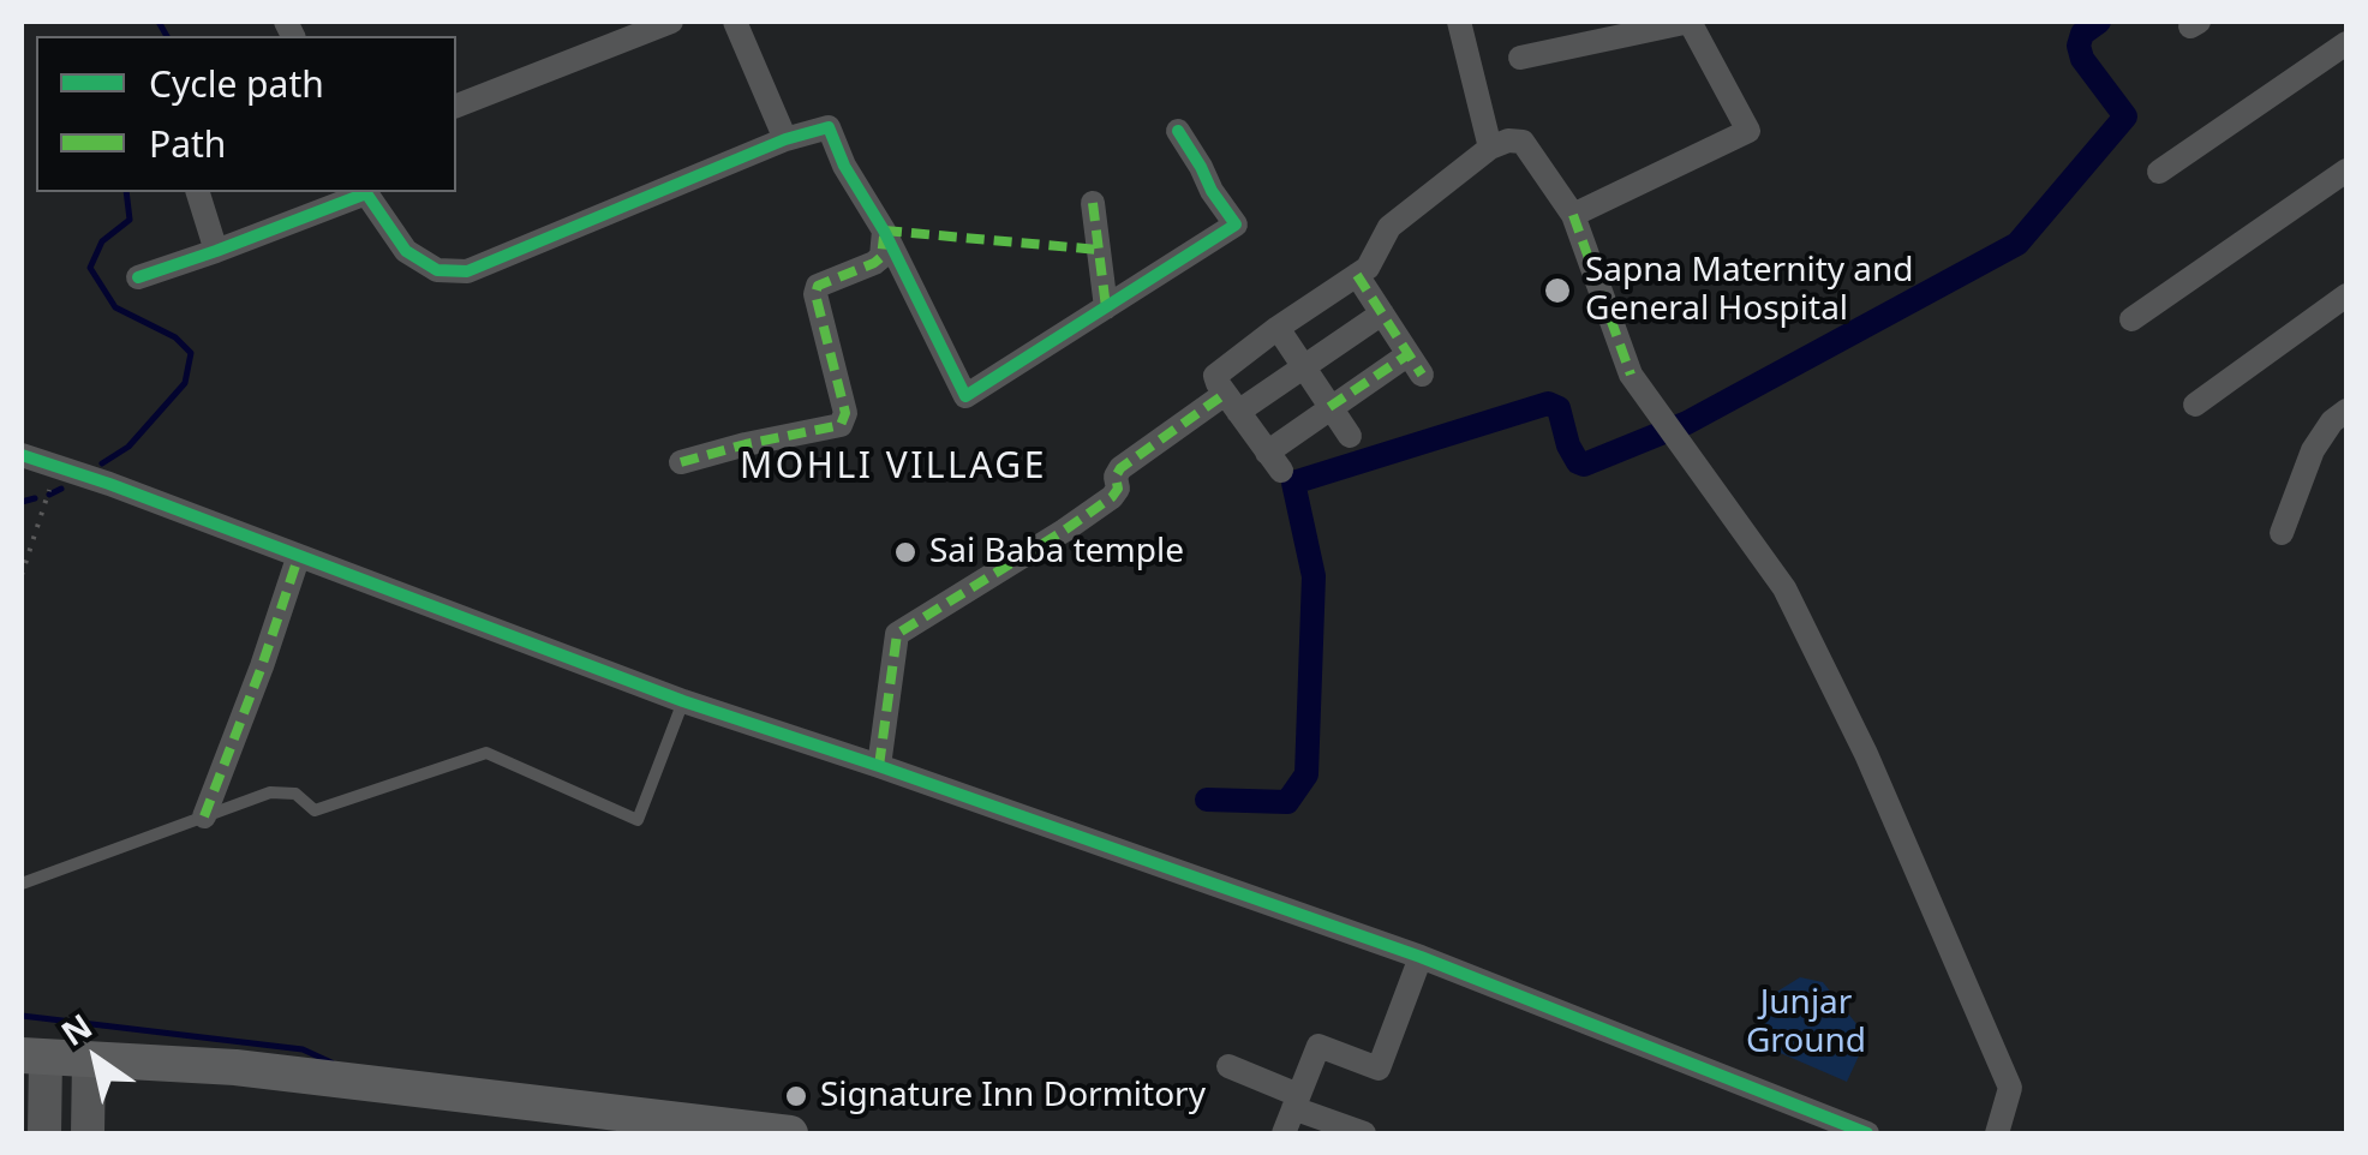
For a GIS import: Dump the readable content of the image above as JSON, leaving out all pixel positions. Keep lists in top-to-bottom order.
{
  "districts": ["MOHLI VILLAGE"],
  "parks": ["Junjar Ground"],
  "places": ["Sapna Maternity and General Hospital", "Sai Baba temple", "Signature Inn Dormitory"],
  "legend": ["Cycle path", "Path"],
  "north": "top left"
}
